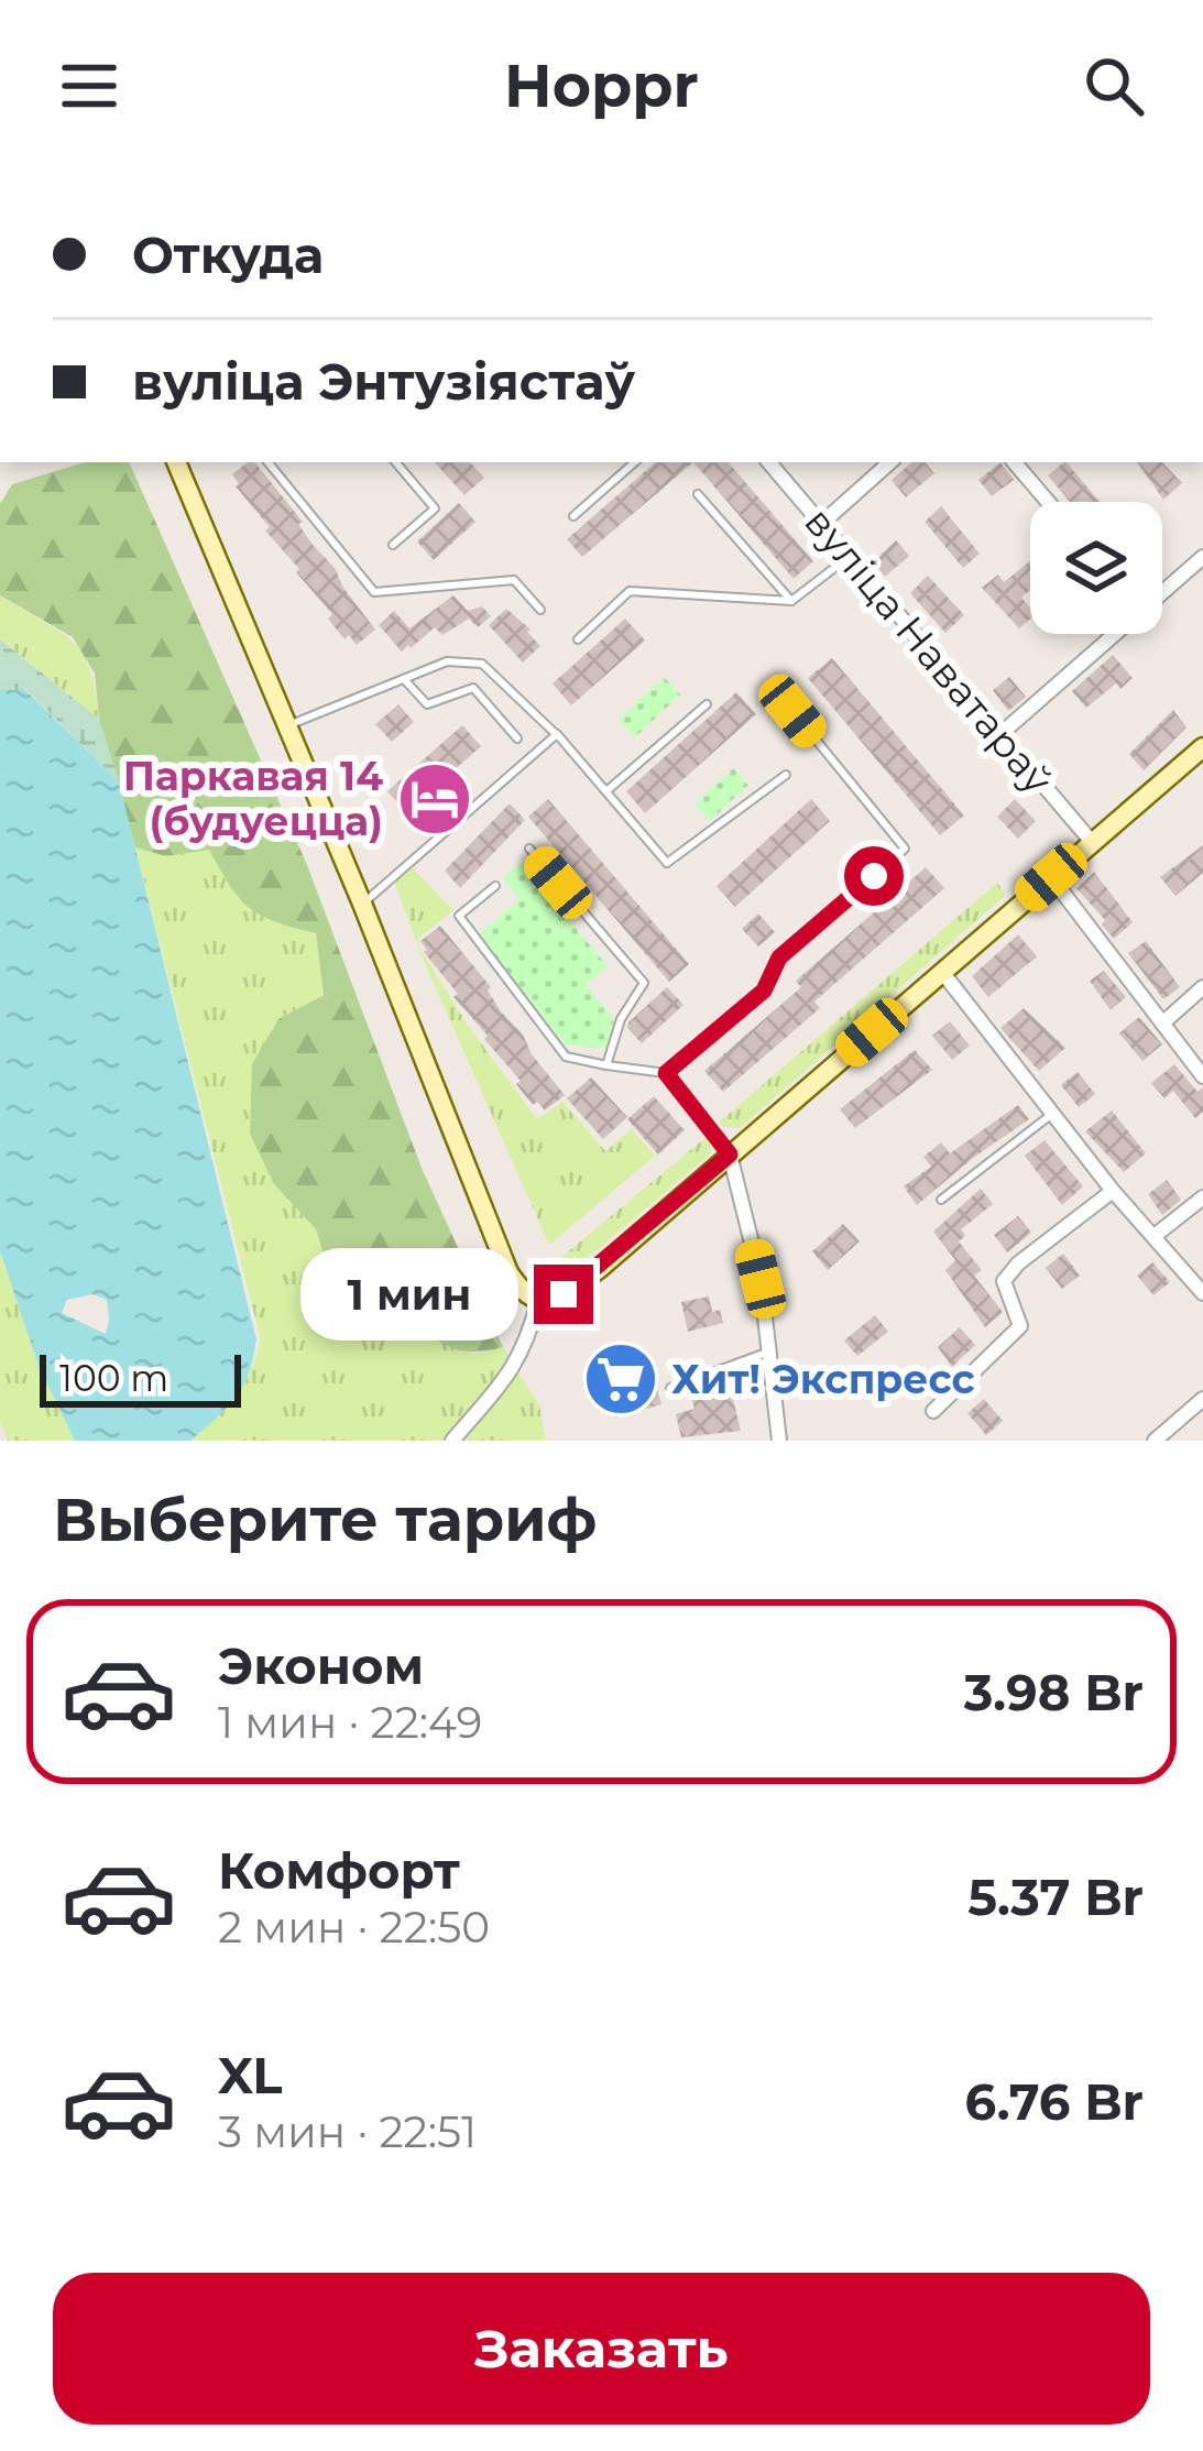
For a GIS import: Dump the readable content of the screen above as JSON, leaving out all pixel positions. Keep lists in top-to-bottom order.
{
  "streets": {
    "street": ["вуліца Наватараў"]
  },
  "places": {
    "hotel": ["Паркавая 14 (будуецца)"],
    "supermarket": ["Хит! Экспресс"]
  },
  "scale_bar": "100 m",
  "page": {
    "header": "Hoppr",
    "banner": ["Откуда", "вуліца Энтузіястаў"],
    "bubble": "1 мин",
    "scale": "100 m",
    "heading": "Выберите тариф",
    "list": [
      {
        "name": "Эконом",
        "note": "1 мин · 22:49",
        "value": "3.98 Br"
      },
      {
        "name": "Комфорт",
        "note": "2 мин · 22:50",
        "value": "5.37 Br"
      },
      {
        "name": "XL",
        "note": "3 мин · 22:51",
        "value": "6.76 Br"
      }
    ],
    "buttons": "Заказать"
  }
}
